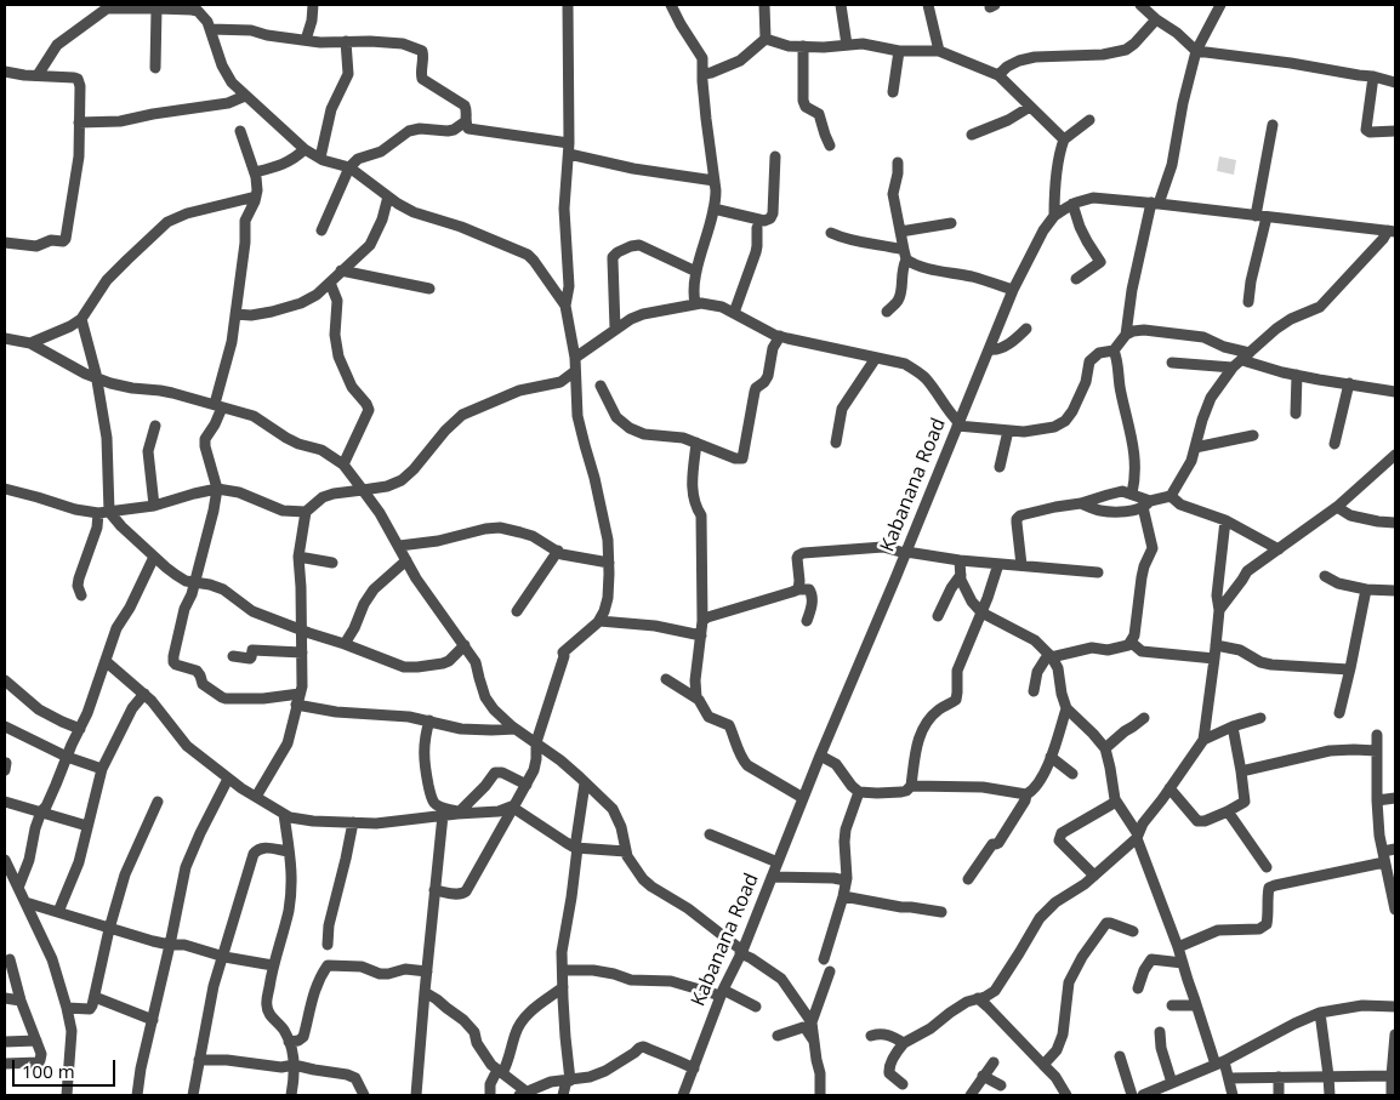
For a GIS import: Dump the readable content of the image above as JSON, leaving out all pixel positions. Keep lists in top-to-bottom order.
{
  "streets": {
    "street": ["Kabanana Road"]
  },
  "scale_bar": "100 m"
}
